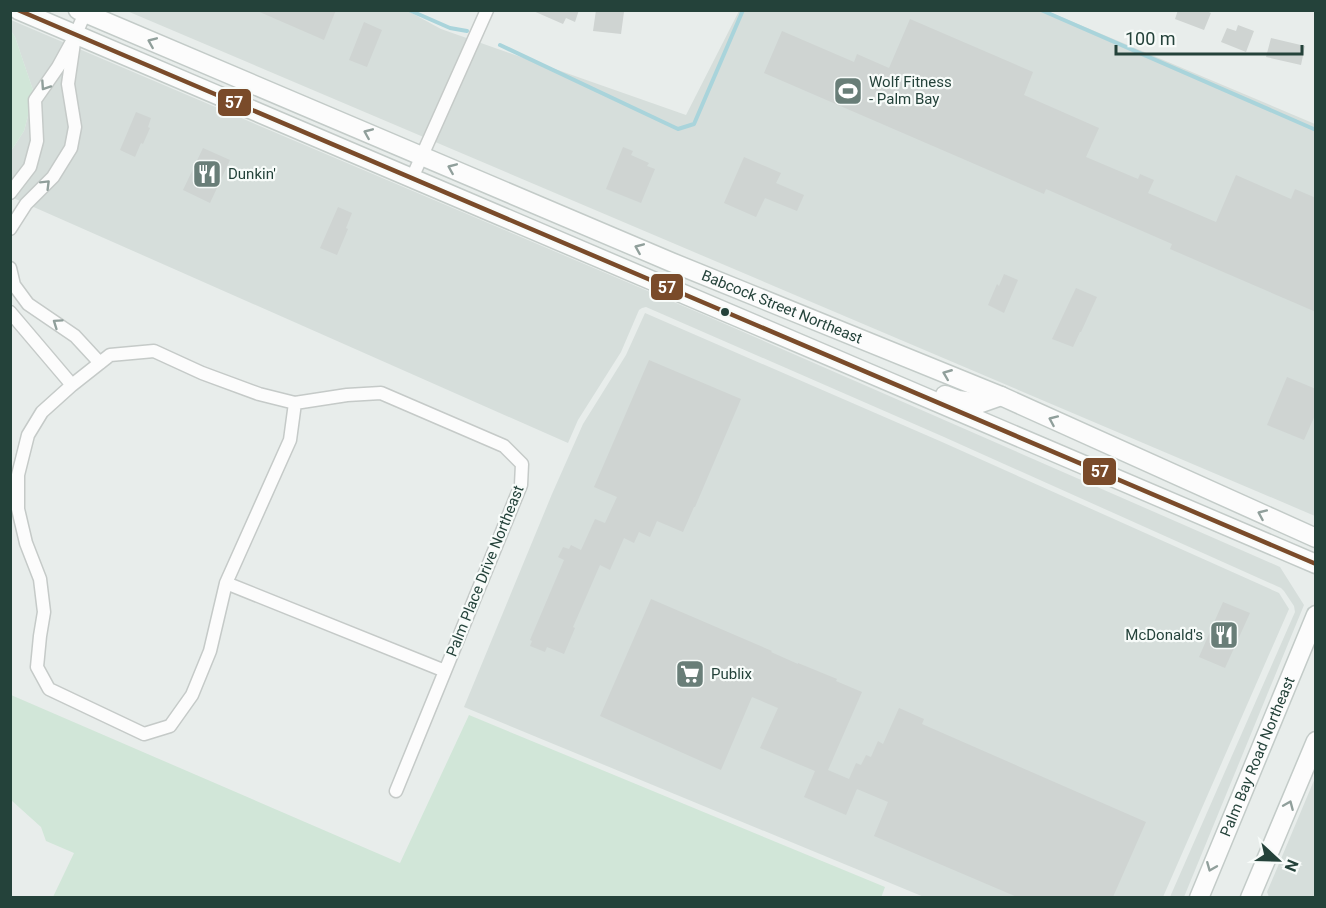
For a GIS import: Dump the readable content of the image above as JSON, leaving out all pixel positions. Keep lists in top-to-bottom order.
{
  "streets": {
    "main road": ["Babcock Street Northeast", "Palm Bay Road Northeast"],
    "street": ["Palm Place Drive Northeast"]
  },
  "places": {
    "sports": ["Wolf Fitness - Palm Bay"],
    "restaurant": ["Dunkin'", "McDonald's"],
    "supermarket": ["Publix"]
  },
  "lines": ["transit line 57"],
  "scale_bar": "100 m",
  "north": "right"
}
